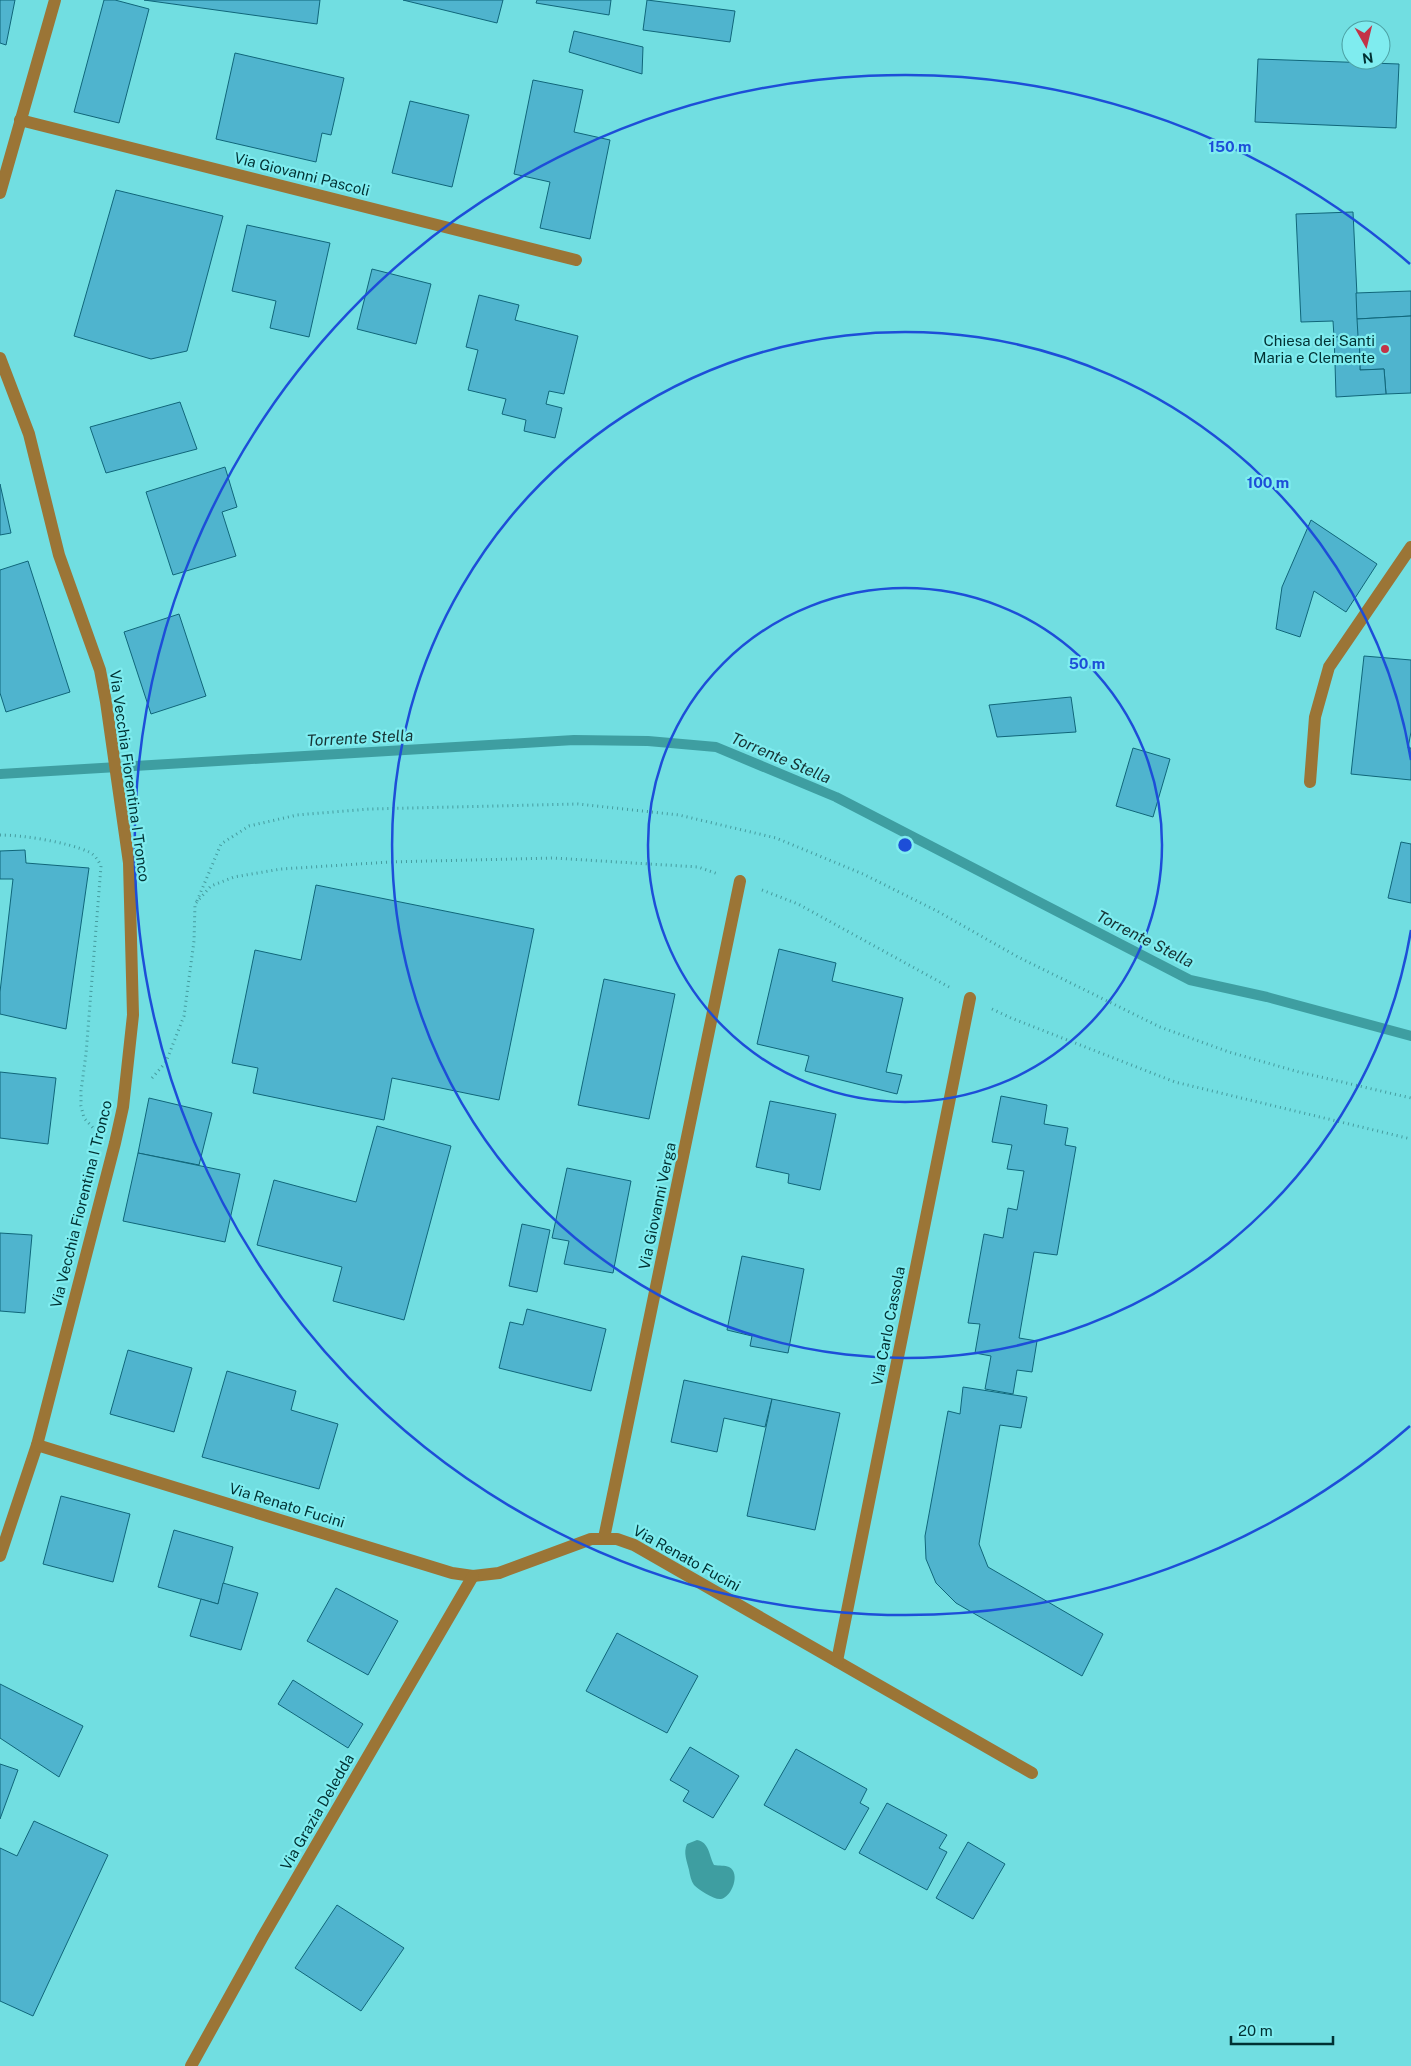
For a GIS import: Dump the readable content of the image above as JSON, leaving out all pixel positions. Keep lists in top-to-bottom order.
{
  "streets": {
    "street": [
      "Via Giovanni Pascoli",
      "Via Vecchia Fiorentina I Tronco",
      "Via Giovanni Verga",
      "Via Carlo Cassola",
      "Via Renato Fucini",
      "Via Grazia Deledda"
    ]
  },
  "crossings": [
    ["Via Vecchia Fiorentina I Tronco", "Via Renato Fucini"],
    ["Via Giovanni Verga", "Via Renato Fucini"],
    ["Via Carlo Cassola", "Via Renato Fucini"],
    ["Via Renato Fucini", "Via Grazia Deledda"]
  ],
  "water": ["Torrente Stella"],
  "places": ["Chiesa dei Santi Maria e Clemente"],
  "scale_bar": "20 m",
  "north": "bottom",
  "rings": ["150 m", "100 m", "50 m"]
}
